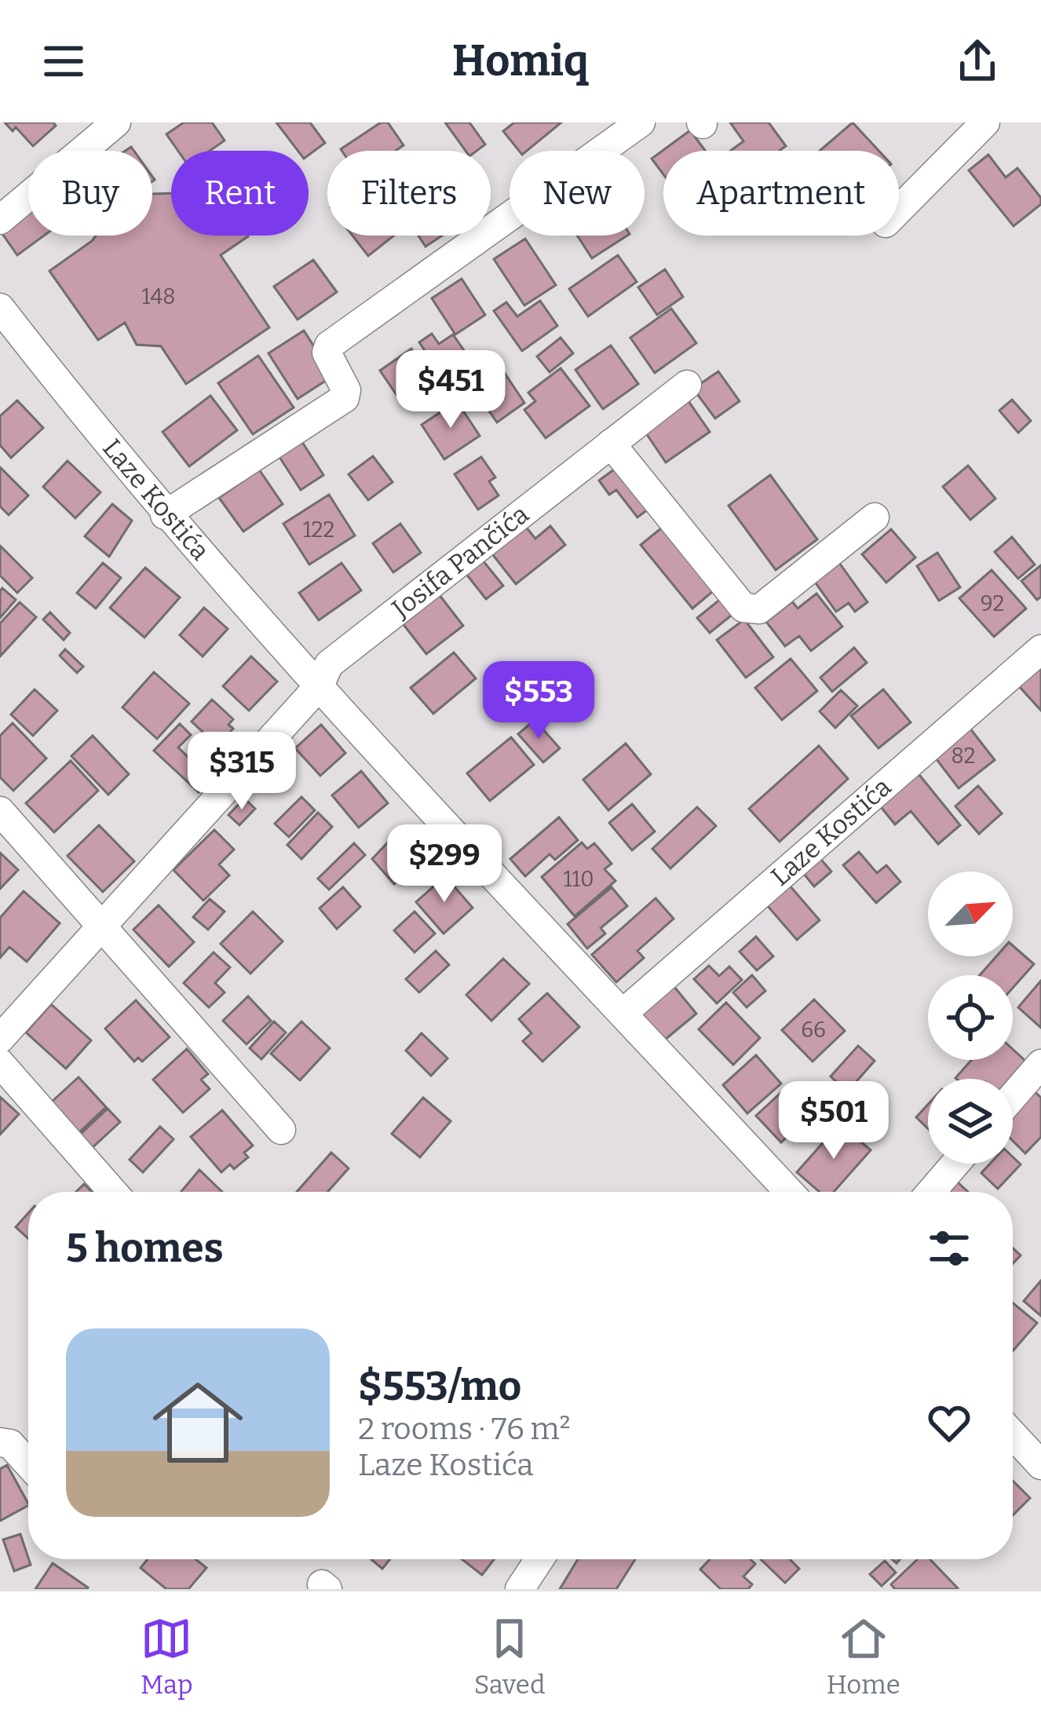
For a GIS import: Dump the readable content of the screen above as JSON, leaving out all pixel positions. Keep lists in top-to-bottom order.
{
  "streets": {
    "street": ["Laze Kostića", "Josifa Pančića"]
  },
  "crossings": [
    ["Laze Kostića", "Josifa Pančića"]
  ],
  "house_numbers": [
    "148",
    "122",
    "92",
    "82",
    "110",
    "66"
  ],
  "north": "top right",
  "page": {
    "header": "Homiq",
    "chip": [
      "Buy",
      "Rent",
      "Filters",
      "New",
      "Apartment"
    ],
    "price": [
      "$451",
      "$553",
      "$315",
      "$299",
      "$501"
    ],
    "heading": "5 homes",
    "list": [
      {
        "name": "$553/mo",
        "note": "2 rooms · 76 m² · Laze Kostića"
      }
    ],
    "tabs": ["Map", "Saved", "Home"]
  }
}
